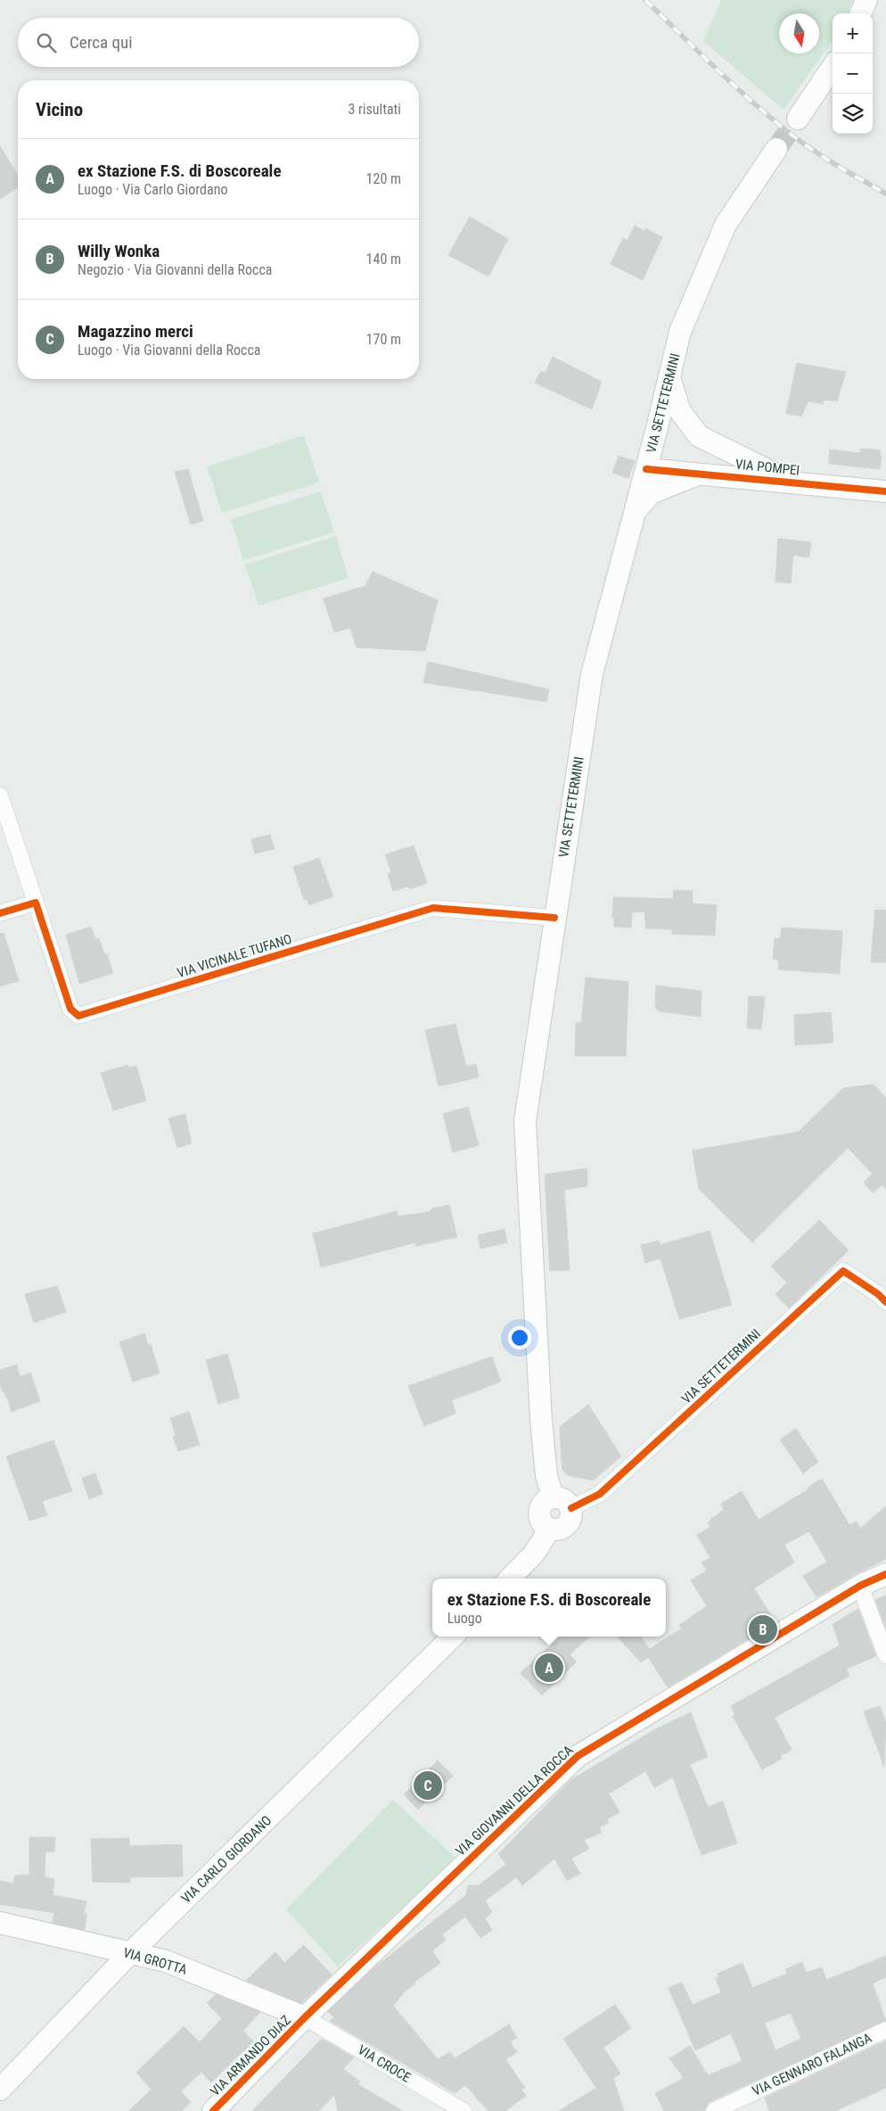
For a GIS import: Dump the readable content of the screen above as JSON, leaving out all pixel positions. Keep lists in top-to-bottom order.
{
  "streets": {
    "main road": [
      "VIA SETTETERMINI",
      "VIA POMPEI",
      "VIA GIOVANNI DELLA ROCCA",
      "VIA CARLO GIORDANO",
      "VIA GROTTA",
      "VIA ARMANDO DIAZ"
    ],
    "street": ["VIA VICINALE TUFANO", "VIA CROCE", "VIA GENNARO FALANGA"]
  },
  "crossings": [
    ["VIA SETTETERMINI", "VIA POMPEI"],
    ["VIA SETTETERMINI", "VIA VICINALE TUFANO"],
    ["VIA GIOVANNI DELLA ROCCA", "VIA GROTTA"],
    ["VIA GIOVANNI DELLA ROCCA", "VIA ARMANDO DIAZ"],
    ["VIA GIOVANNI DELLA ROCCA", "VIA CROCE"],
    ["VIA CARLO GIORDANO", "VIA GROTTA"],
    ["VIA GROTTA", "VIA ARMANDO DIAZ"],
    ["VIA GROTTA", "VIA CROCE"],
    ["VIA ARMANDO DIAZ", "VIA CROCE"]
  ],
  "north": "bottom",
  "page": {
    "map_buttons": ["+", "−"],
    "search": "Cerca qui",
    "heading": ["Vicino", "3 risultati"],
    "list": [
      {
        "mark": "A",
        "name": "ex Stazione F.S. di Boscoreale",
        "note": "Luogo · Via Carlo Giordano",
        "value": "120 m"
      },
      {
        "mark": "B",
        "name": "Willy Wonka",
        "note": "Negozio · Via Giovanni della Rocca",
        "value": "140 m"
      },
      {
        "mark": "C",
        "name": "Magazzino merci",
        "note": "Luogo · Via Giovanni della Rocca",
        "value": "170 m"
      }
    ],
    "popup": ["ex Stazione F.S. di Boscoreale", "Luogo"],
    "pins": ["B", "A", "C"]
  }
}
